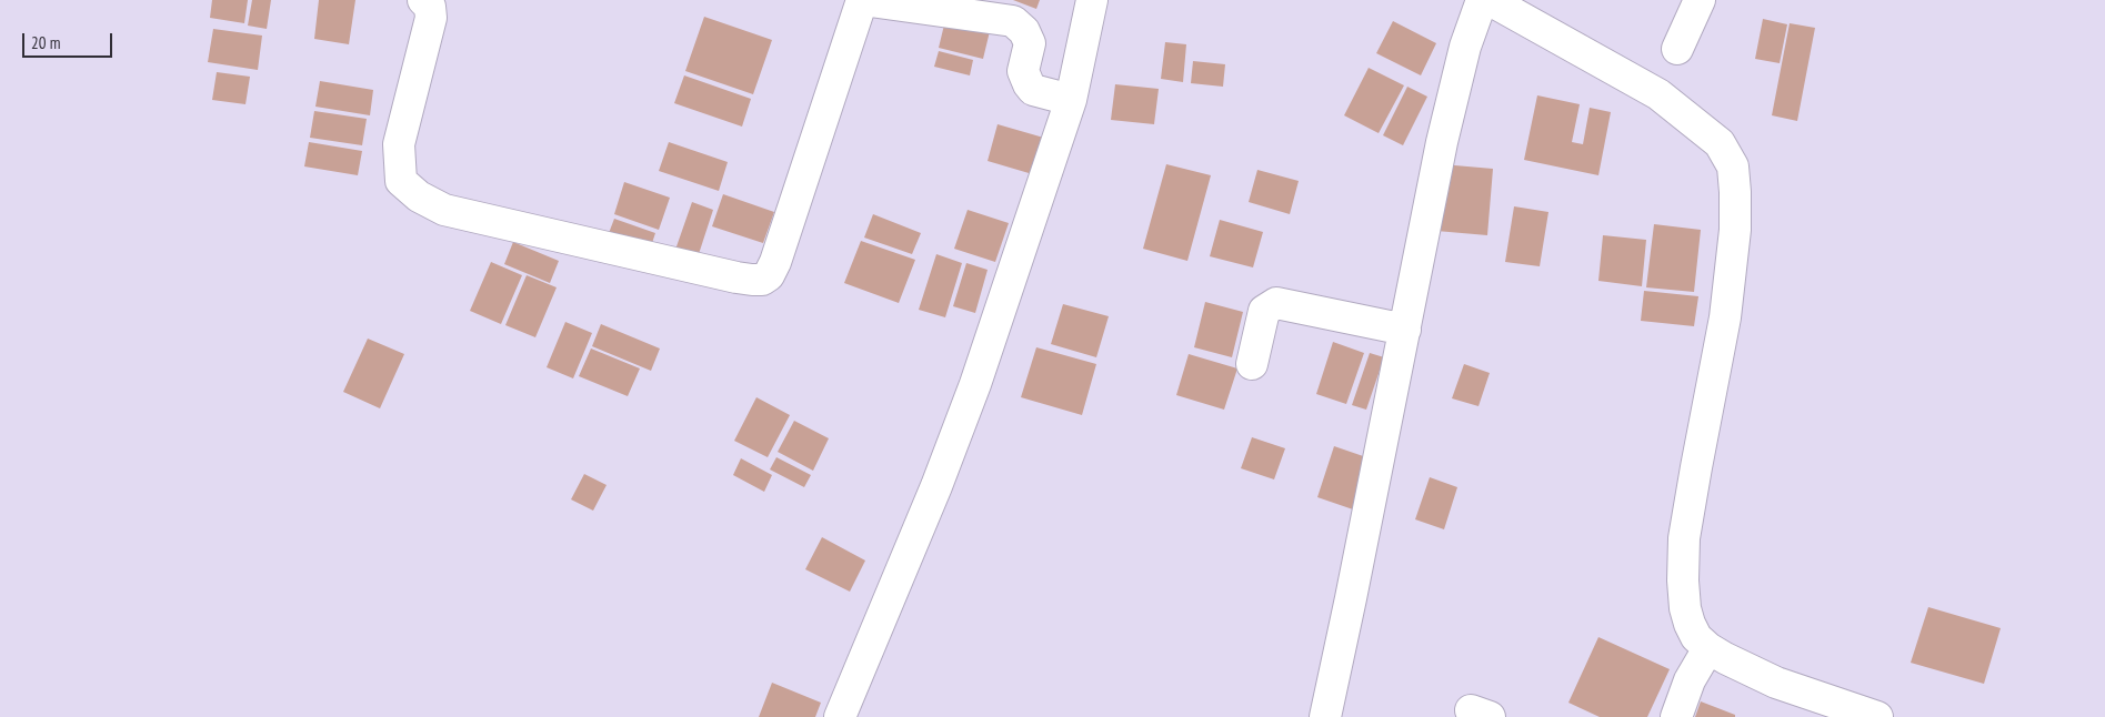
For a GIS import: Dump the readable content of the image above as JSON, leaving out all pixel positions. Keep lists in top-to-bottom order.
{
  "scale_bar": "20 m"
}
